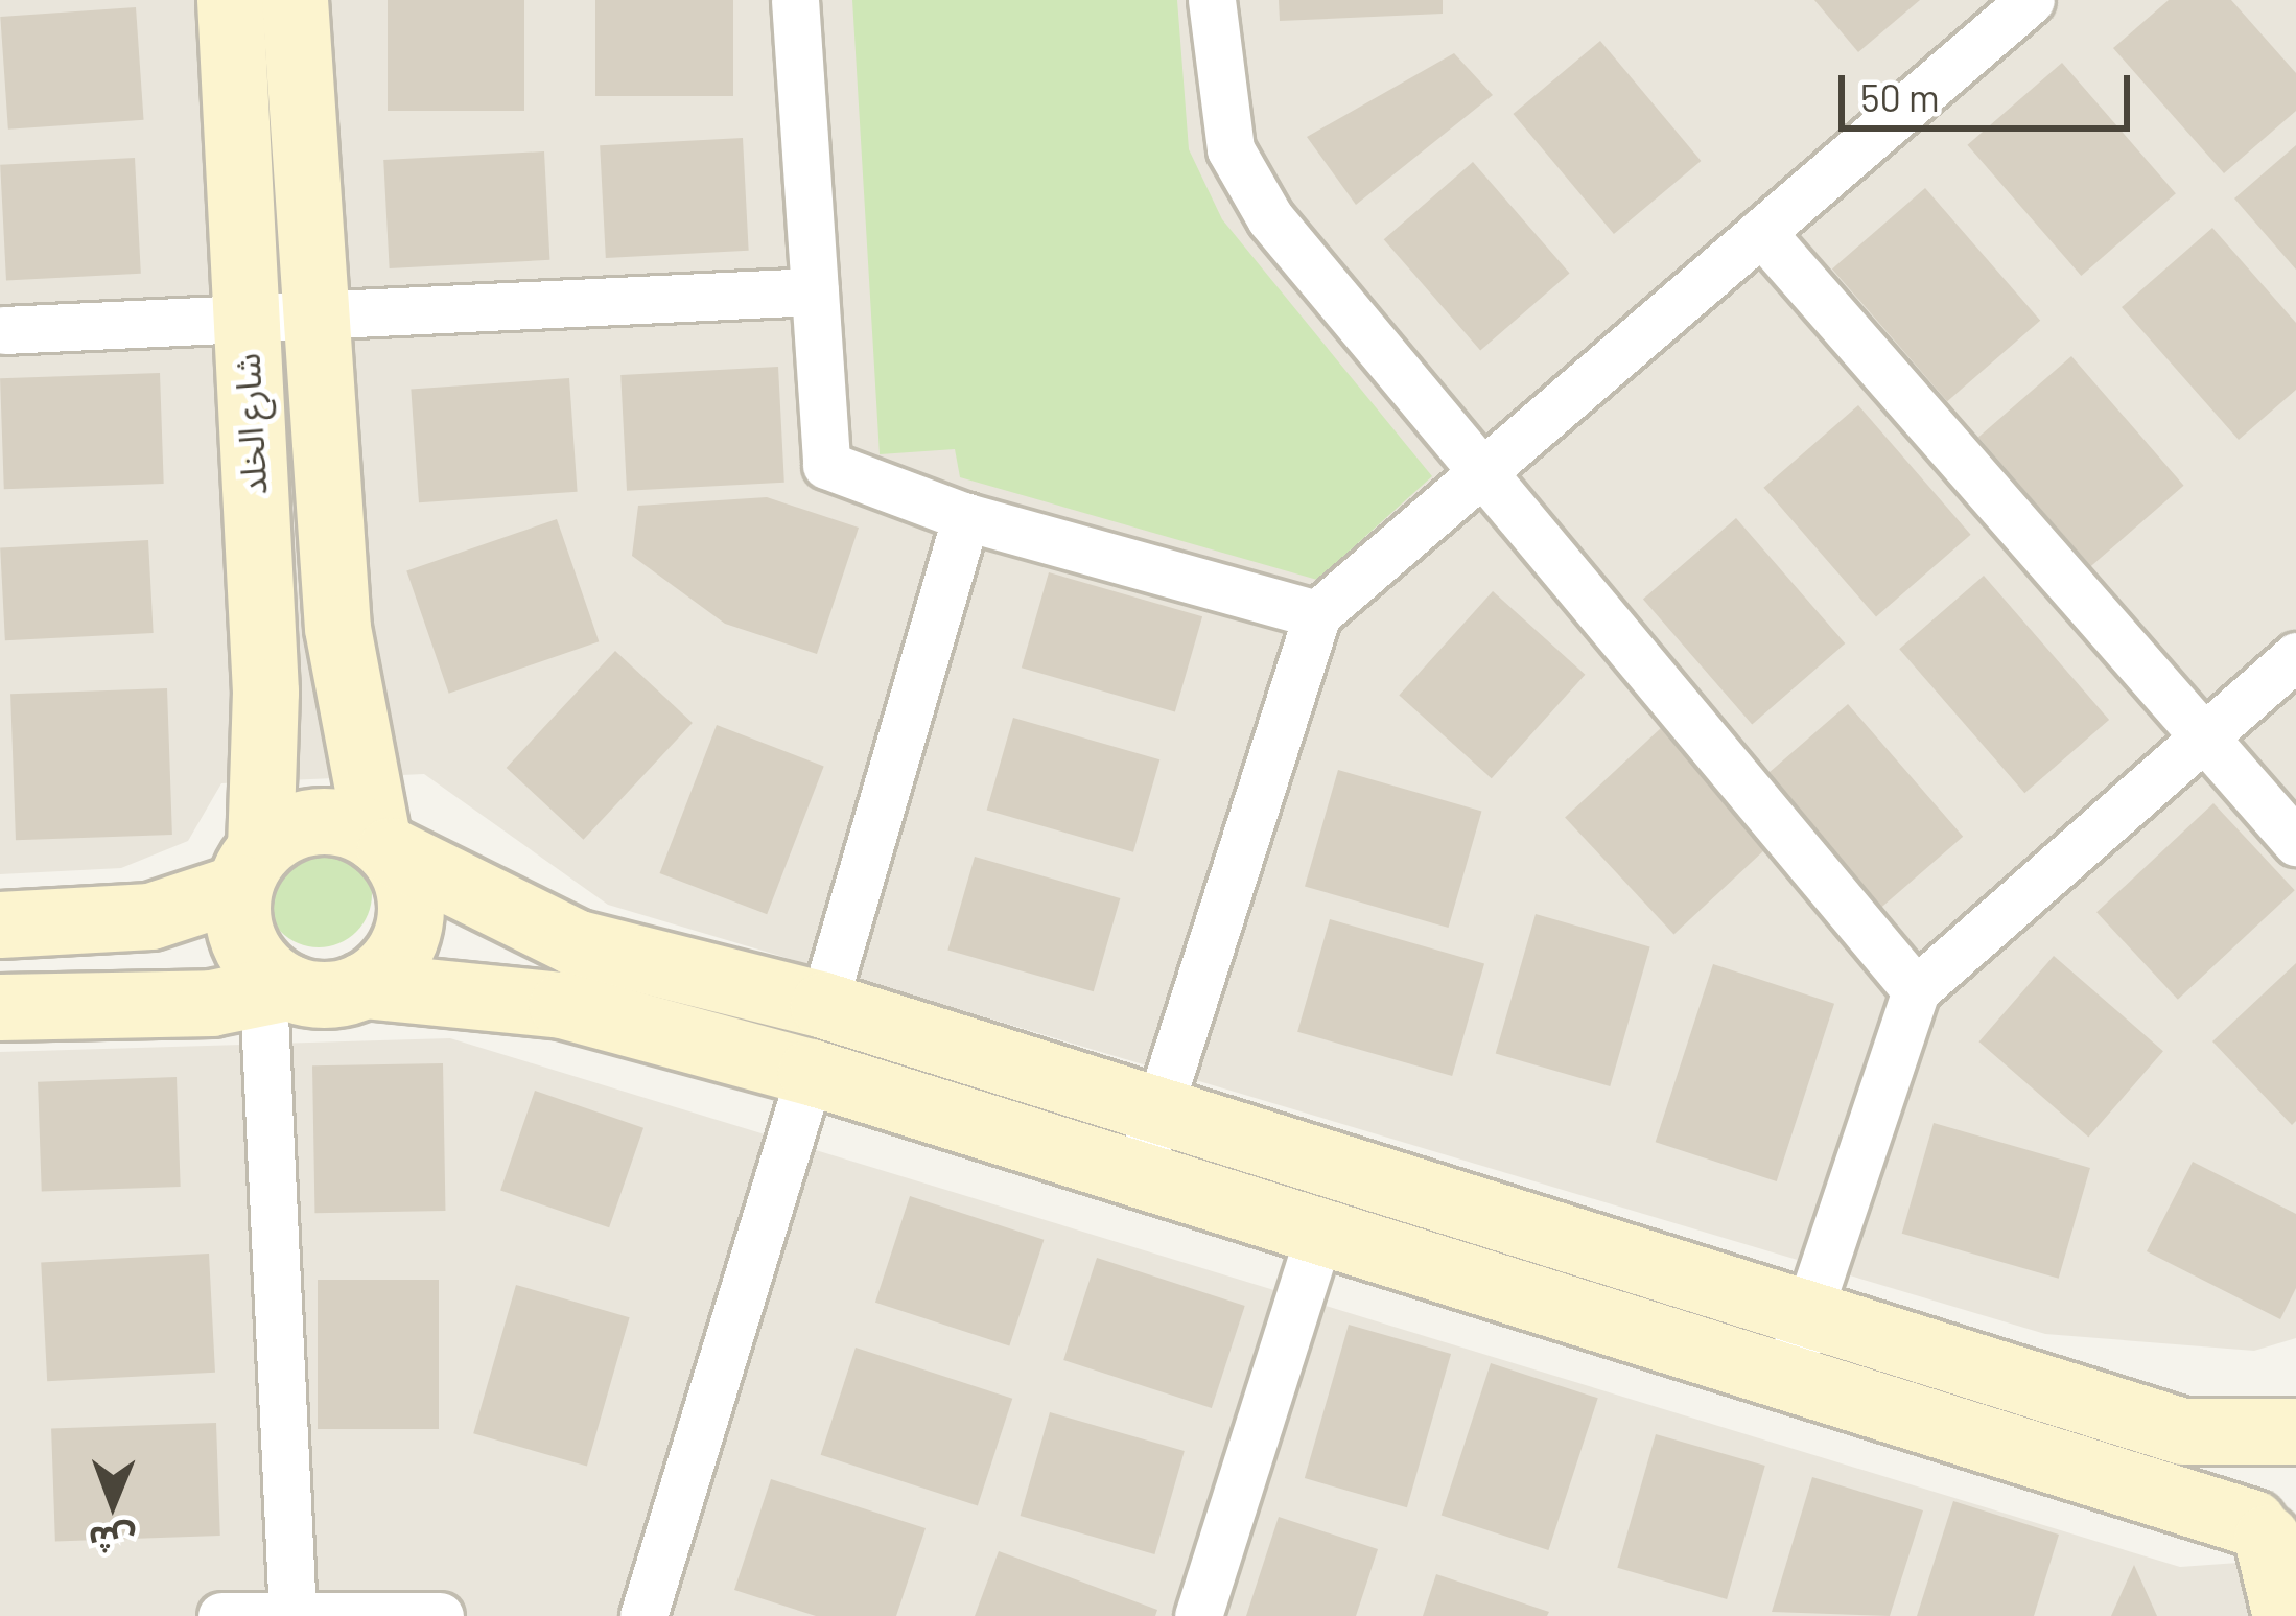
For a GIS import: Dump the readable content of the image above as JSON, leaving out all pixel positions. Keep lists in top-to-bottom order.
{
  "streets": {
    "street": ["شارع الخلد"]
  },
  "scale_bar": "50 m",
  "north": "bottom"
}
